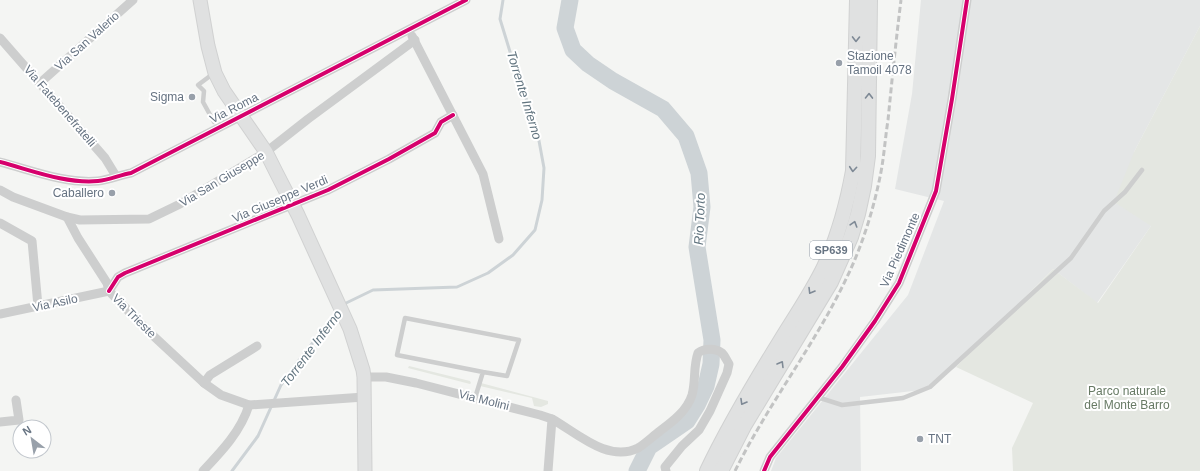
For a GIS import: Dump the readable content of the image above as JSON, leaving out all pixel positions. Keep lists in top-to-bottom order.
{
  "streets": {
    "main road": ["SP639"],
    "street": [
      "Via San Valerio",
      "Via Fatebenefratelli",
      "Via Roma",
      "Via San Giuseppe",
      "Via Giuseppe Verdi",
      "Via Piedimonte",
      "Via Asilo",
      "Via Trieste",
      "Via Molini"
    ]
  },
  "crossings": [
    ["Via San Valerio", "Via Fatebenefratelli"],
    ["Via Fatebenefratelli", "Via Roma"],
    ["Via San Giuseppe", "Via Trieste"],
    ["Via Giuseppe Verdi", "Via Asilo"],
    ["Via Giuseppe Verdi", "Via Trieste"],
    ["Via Asilo", "Via Trieste"]
  ],
  "water": ["Torrente Inferno", "Rio Torto"],
  "parks": ["Parco naturale del Monte Barro"],
  "places": [
    "Stazione Tamoil 4078",
    "Sigma",
    "Caballero",
    "TNT"
  ],
  "north": "top left"
}
